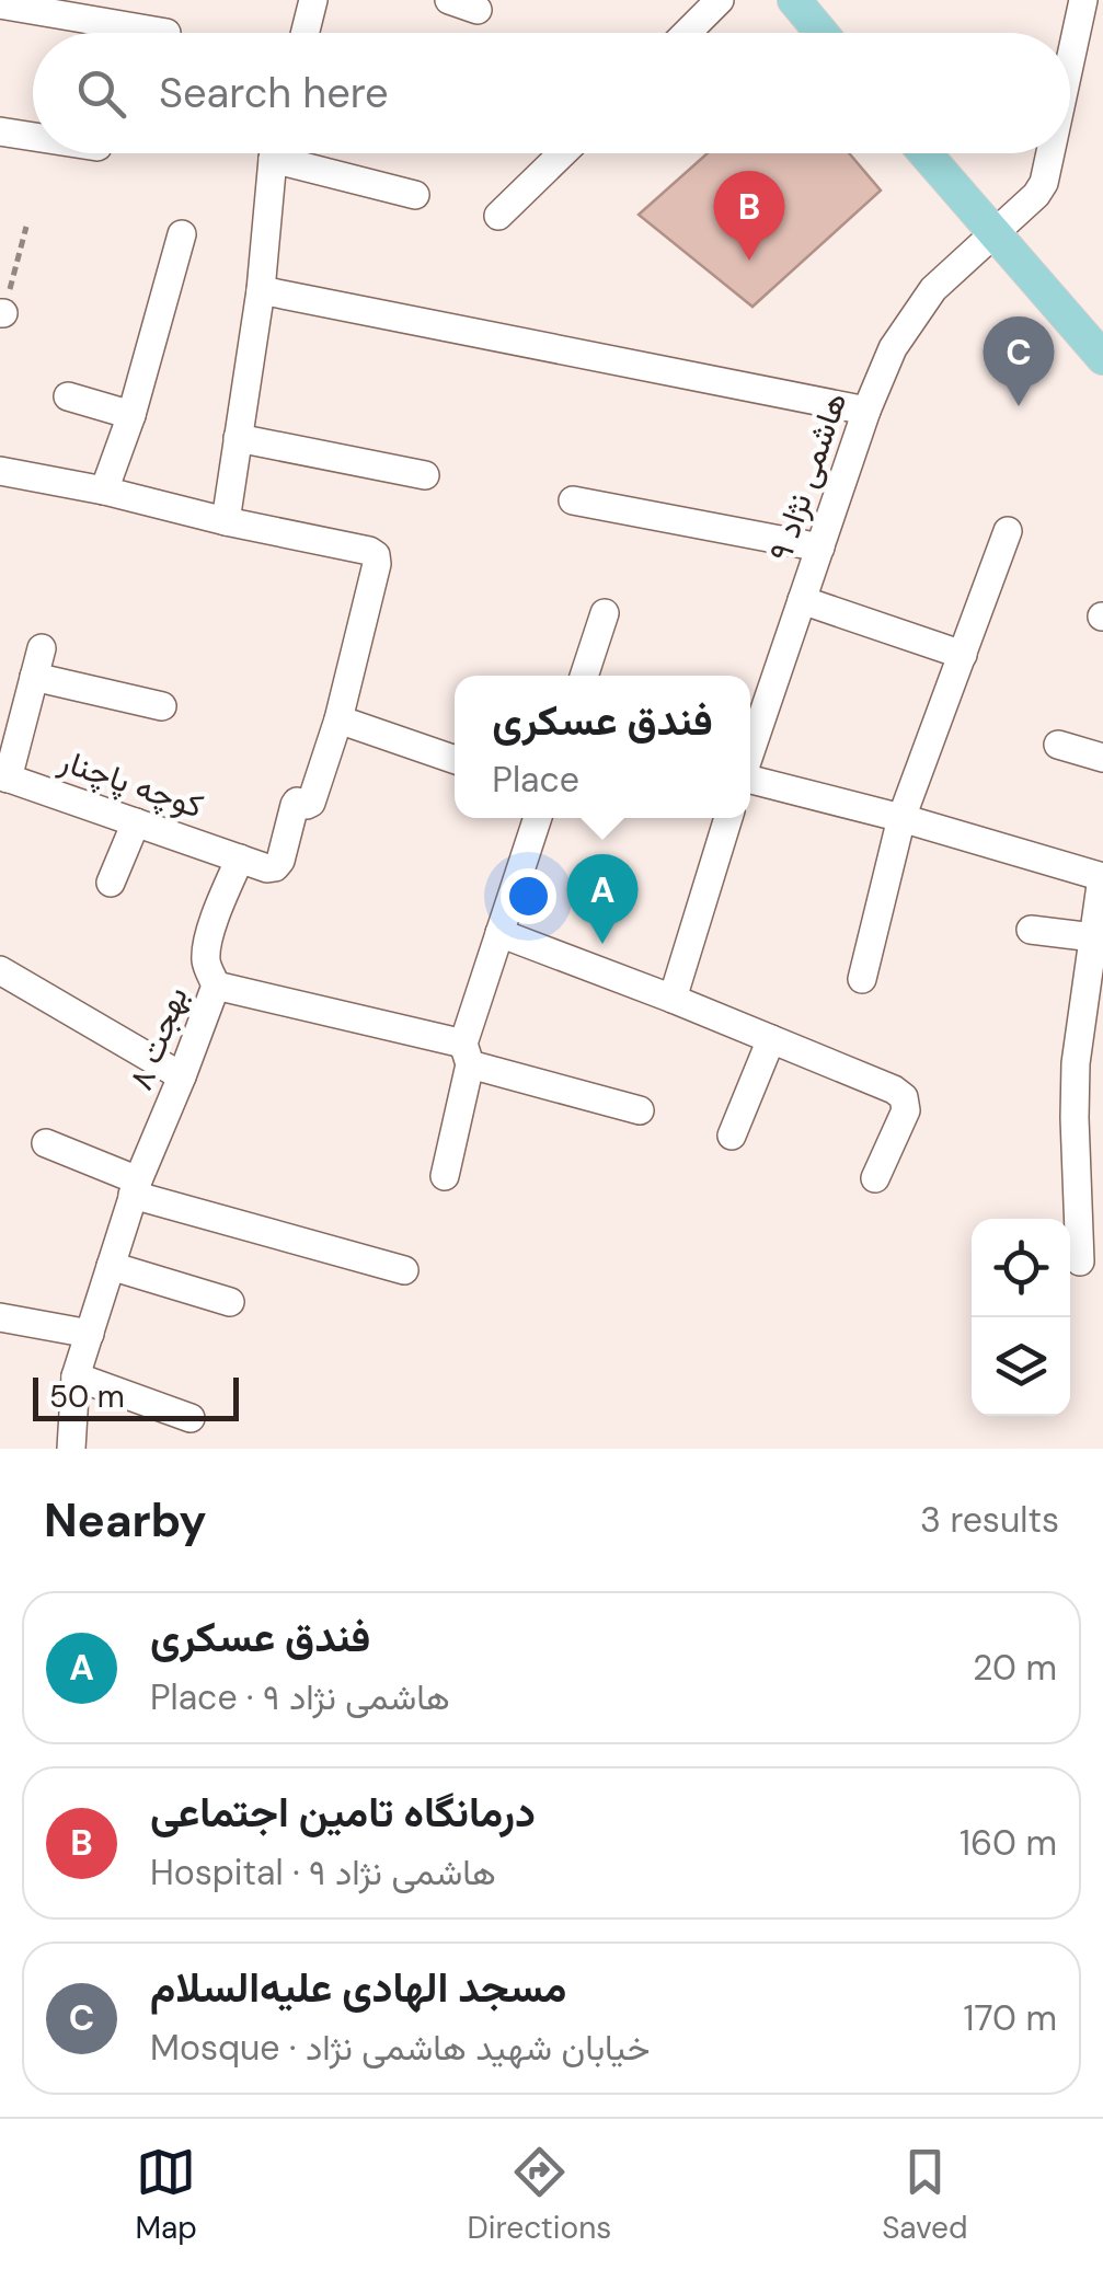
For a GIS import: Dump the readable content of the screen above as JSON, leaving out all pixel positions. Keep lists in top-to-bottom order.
{
  "streets": {
    "street": ["هاشمی نژاد ۹", "کوچه پاچنار", "بهجت ۸"]
  },
  "crossings": [
    ["کوچه پاچنار", "بهجت ۸"]
  ],
  "scale_bar": "50 m",
  "page": {
    "search": "Search here",
    "pins": ["B", "C", "A"],
    "popup": ["فندق عسکری", "Place"],
    "scale": "50 m",
    "heading": ["Nearby", "3 results"],
    "list": [
      {
        "mark": "A",
        "name": "فندق عسکری",
        "note": "Place · هاشمی نژاد ۹",
        "value": "20 m"
      },
      {
        "mark": "B",
        "name": "درمانگاه تامین اجتماعی",
        "note": "Hospital · هاشمی نژاد ۹",
        "value": "160 m"
      },
      {
        "mark": "C",
        "name": "مسجد الهادی علیه‌السلام",
        "note": "Mosque · خیابان شهید هاشمی نژاد",
        "value": "170 m"
      }
    ],
    "nav": ["Map", "Directions", "Saved"]
  }
}
